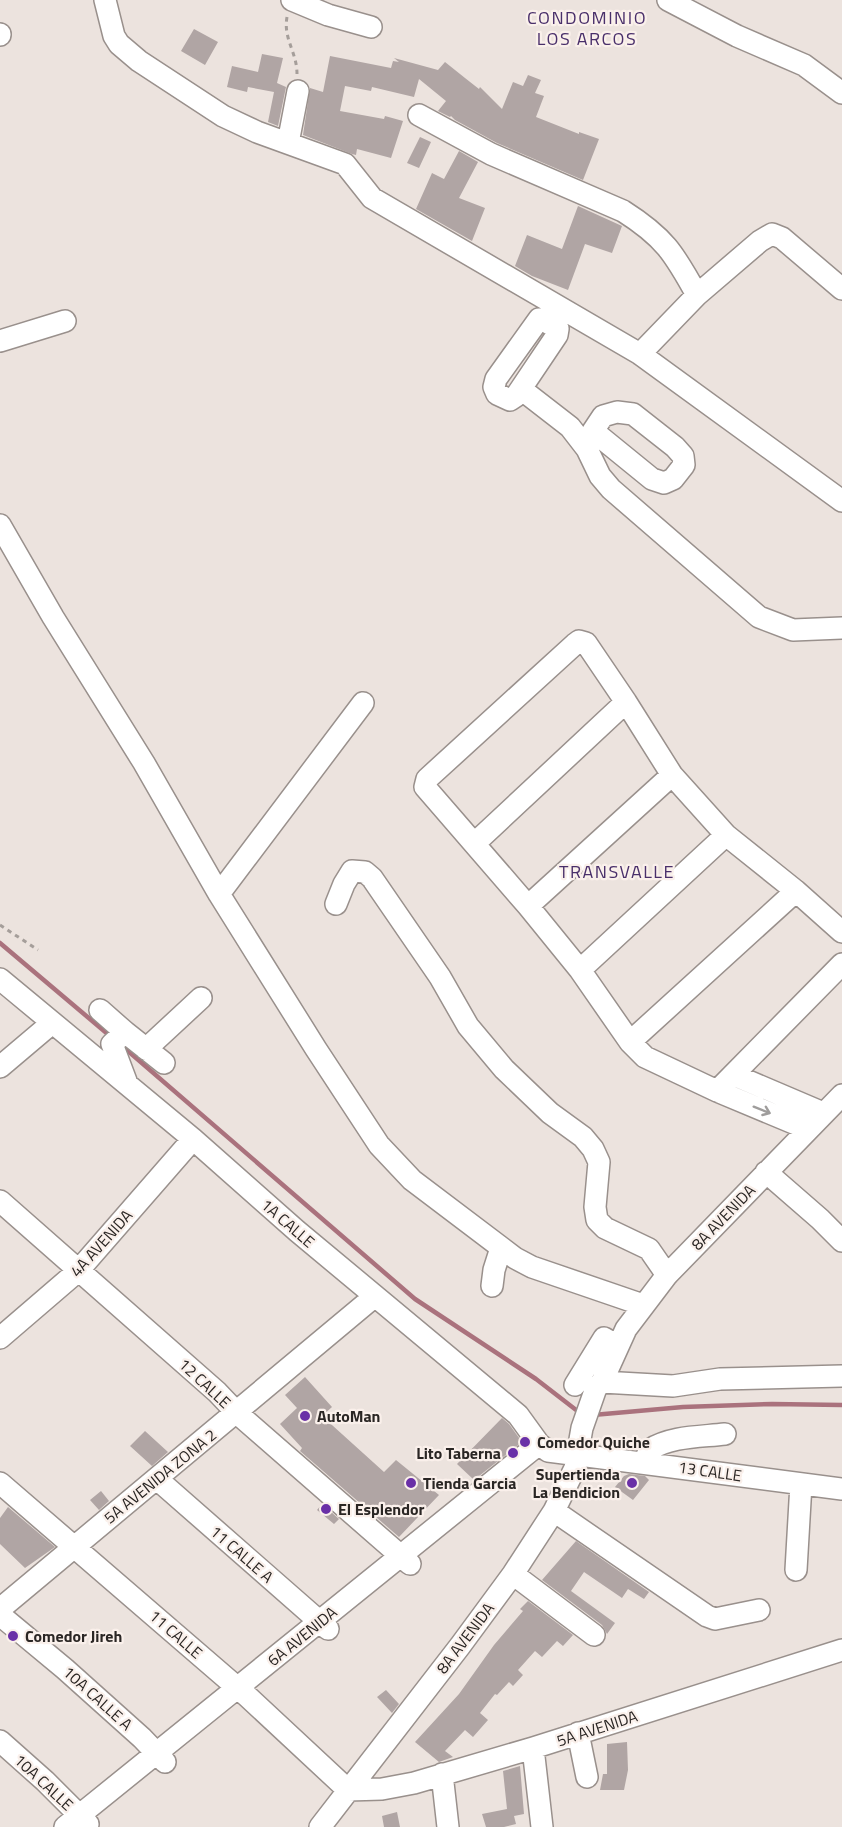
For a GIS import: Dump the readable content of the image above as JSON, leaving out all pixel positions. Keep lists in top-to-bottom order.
{
  "streets": {
    "street": [
      "8A AVENIDA",
      "1A CALLE",
      "4A AVENIDA",
      "12 CALLE",
      "13 CALLE",
      "5A AVENIDA ZONA 2",
      "11 CALLE A",
      "11 CALLE",
      "6A AVENIDA",
      "10A CALLE A",
      "5A AVENIDA",
      "10A CALLE"
    ]
  },
  "crossings": [
    ["8A AVENIDA", "13 CALLE"],
    ["8A AVENIDA", "11 CALLE"],
    ["8A AVENIDA", "5A AVENIDA"],
    ["1A CALLE", "4A AVENIDA"],
    ["1A CALLE", "5A AVENIDA ZONA 2"],
    ["1A CALLE", "6A AVENIDA"],
    ["4A AVENIDA", "12 CALLE"],
    ["12 CALLE", "5A AVENIDA ZONA 2"],
    ["12 CALLE", "6A AVENIDA"],
    ["5A AVENIDA ZONA 2", "11 CALLE A"],
    ["5A AVENIDA ZONA 2", "11 CALLE"],
    ["11 CALLE A", "6A AVENIDA"],
    ["11 CALLE", "6A AVENIDA"],
    ["11 CALLE", "5A AVENIDA"],
    ["6A AVENIDA", "10A CALLE A"],
    ["6A AVENIDA", "10A CALLE"]
  ],
  "districts": ["CONDOMINIO LOS ARCOS", "TRANSVALLE"],
  "places": [
    "AutoMan",
    "Comedor Quiche",
    "Lito Taberna",
    "Tienda Garcia",
    "Supertienda La Bendicion",
    "El Esplendor",
    "Comedor Jireh"
  ]
}
